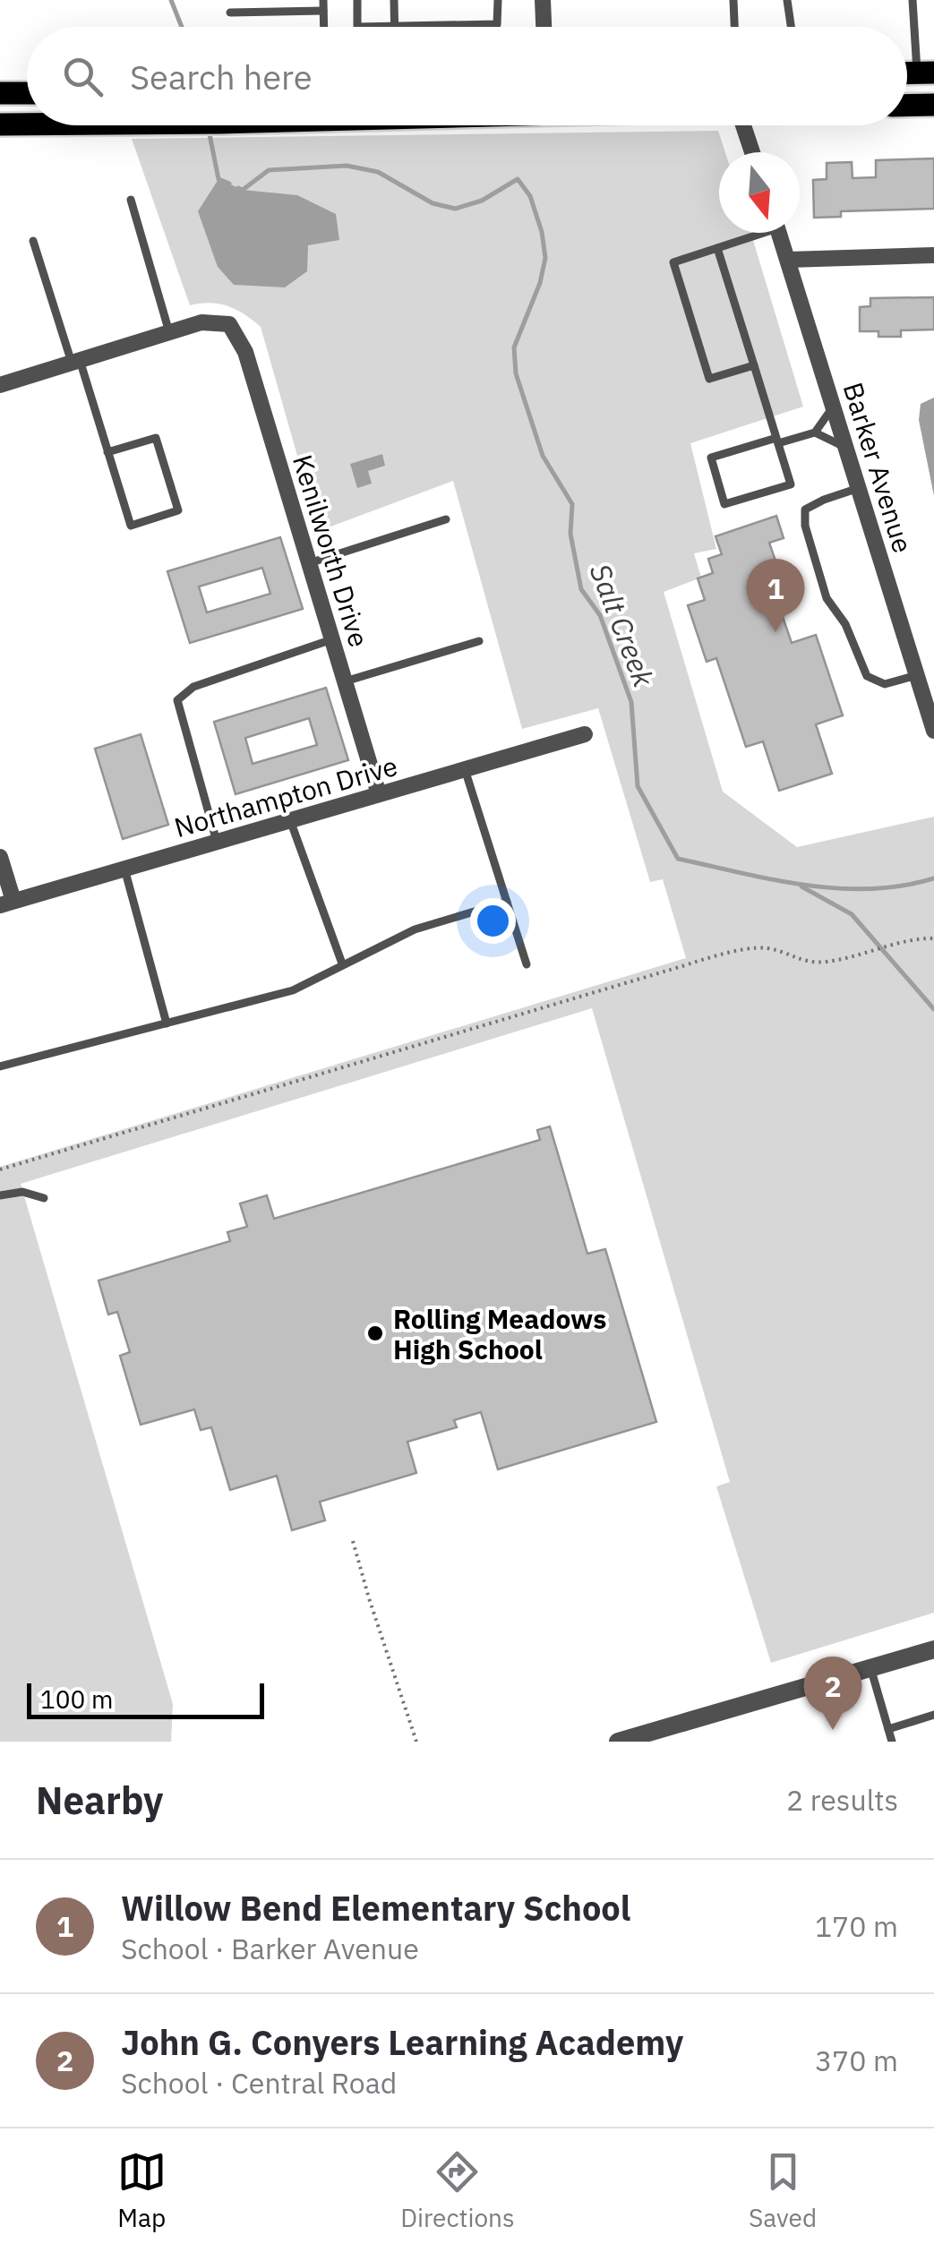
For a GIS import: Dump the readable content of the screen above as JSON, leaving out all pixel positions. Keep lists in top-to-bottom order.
{
  "streets": {
    "street": ["Barker Avenue", "Kenilworth Drive", "Northampton Drive"]
  },
  "crossings": [
    ["Kenilworth Drive", "Northampton Drive"]
  ],
  "water": ["Salt Creek"],
  "places": ["Rolling Meadows High School"],
  "scale_bar": "100 m",
  "north": "bottom",
  "page": {
    "search": "Search here",
    "pins": ["1", "2"],
    "scale": "100 m",
    "heading": ["Nearby", "2 results"],
    "list": [
      {
        "mark": "1",
        "name": "Willow Bend Elementary School",
        "note": "School · Barker Avenue",
        "value": "170 m"
      },
      {
        "mark": "2",
        "name": "John G. Conyers Learning Academy",
        "note": "School · Central Road",
        "value": "370 m"
      }
    ],
    "nav": ["Map", "Directions", "Saved"]
  }
}
